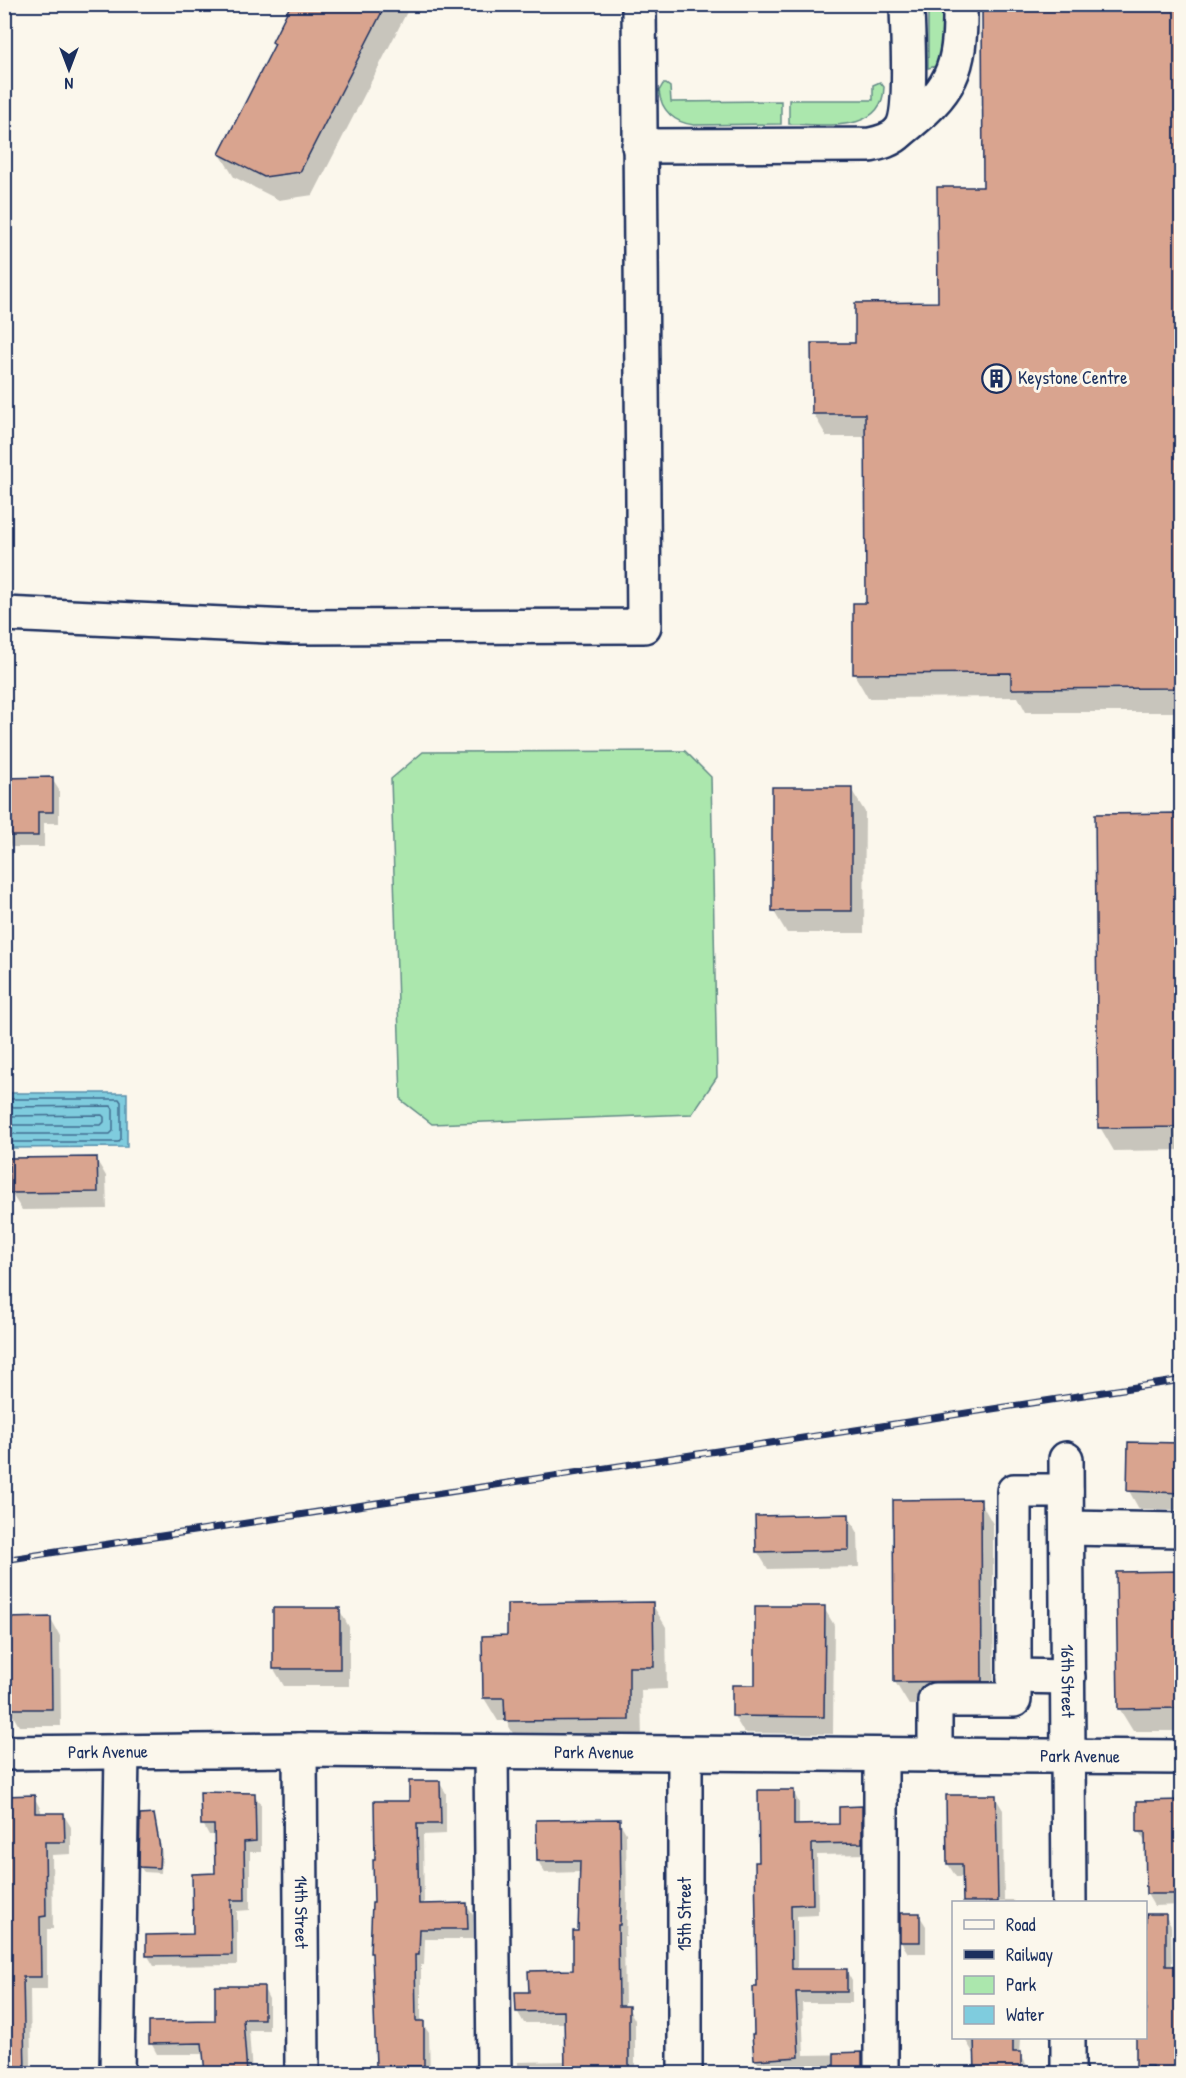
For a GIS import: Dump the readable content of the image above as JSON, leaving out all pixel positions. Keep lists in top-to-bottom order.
{
  "streets": {
    "street": [
      "16th Street",
      "Park Avenue",
      "14th Street",
      "15th Street"
    ]
  },
  "crossings": [
    ["16th Street", "Park Avenue"],
    ["Park Avenue", "14th Street"],
    ["Park Avenue", "15th Street"]
  ],
  "places": {
    "building": ["Keystone Centre"]
  },
  "legend": [
    "Road",
    "Railway",
    "Park",
    "Water"
  ],
  "north": "bottom"
}
